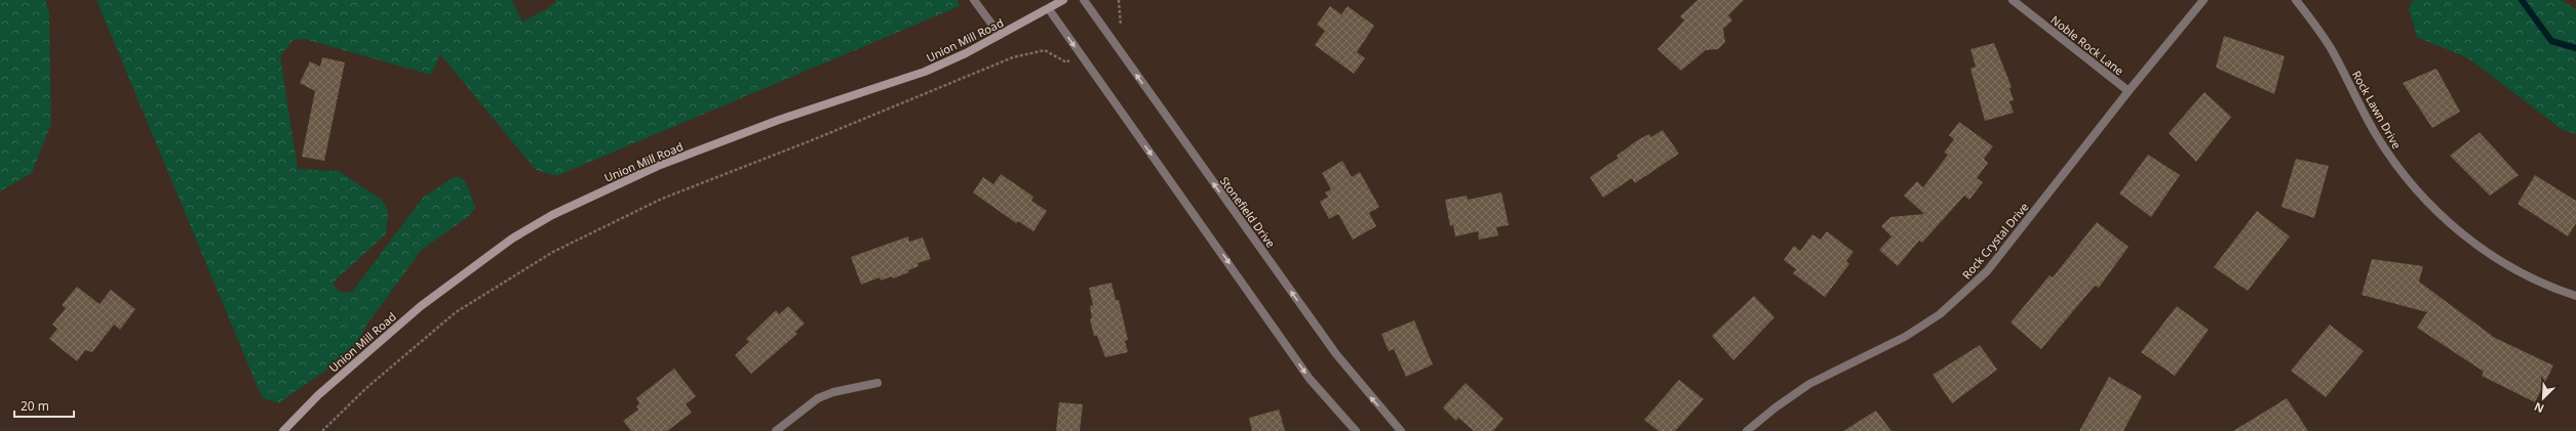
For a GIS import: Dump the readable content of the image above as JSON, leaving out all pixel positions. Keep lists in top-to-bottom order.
{
  "streets": {
    "street": [
      "Union Mill Road",
      "Noble Rock Lane",
      "Rock Lawn Drive",
      "Stonefield Drive",
      "Rock Crystal Drive"
    ]
  },
  "crossings": [
    ["Noble Rock Lane", "Rock Crystal Drive"]
  ],
  "scale_bar": "20 m",
  "north": "bottom left"
}
